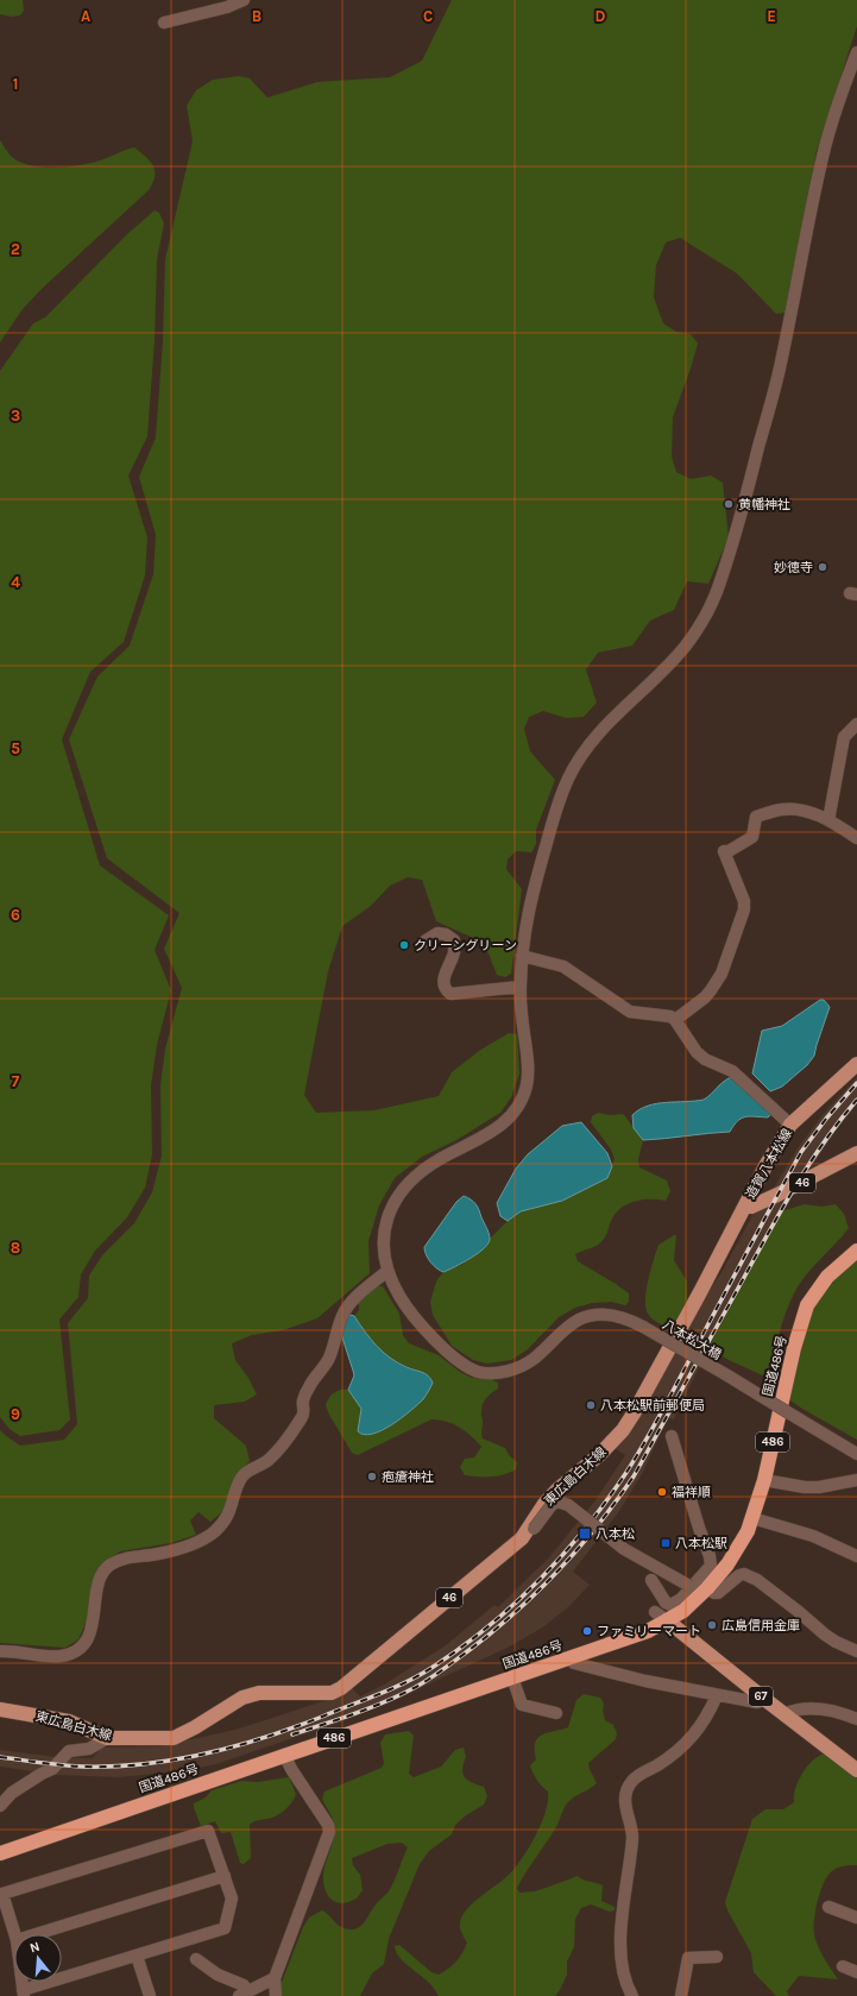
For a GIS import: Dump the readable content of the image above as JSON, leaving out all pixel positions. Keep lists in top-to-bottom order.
{
  "streets": {
    "highway": ["国道486号", "486"],
    "main road": [
      "造賀八本松線",
      "46",
      "東広島白木線",
      "67"
    ],
    "street": ["八本松大橋"]
  },
  "crossings": [
    ["造賀八本松線", "46"],
    ["造賀八本松線", "東広島白木線"],
    ["46", "東広島白木線"],
    ["国道486号", "67"]
  ],
  "places": {
    "other": [
      "黄幡神社",
      "妙徳寺",
      "クリーングリーン",
      "八本松駅前郵便局",
      "疱瘡神社",
      "福祥順",
      "広島信用金庫",
      "ファミリーマート"
    ],
    "transit": ["八本松", "八本松駅"]
  },
  "north": "top",
  "grid": {
    "columns": [
      "A",
      "B",
      "C",
      "D",
      "E"
    ],
    "rows": [
      "1",
      "2",
      "3",
      "4",
      "5",
      "6",
      "7",
      "8",
      "9"
    ]
  }
}
